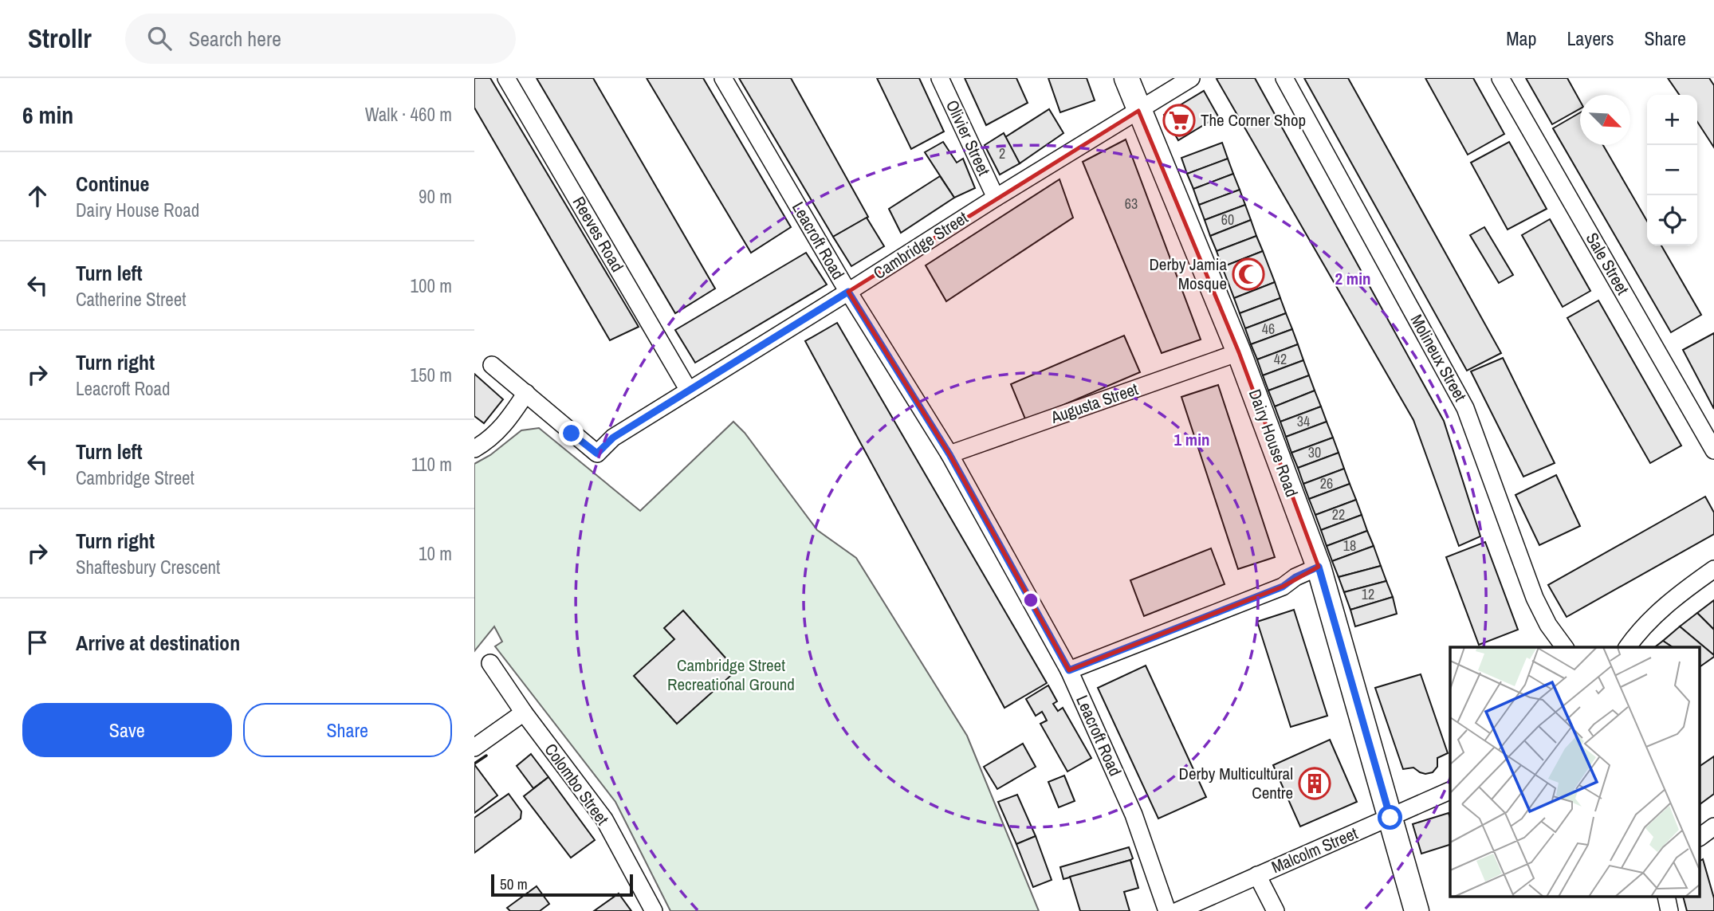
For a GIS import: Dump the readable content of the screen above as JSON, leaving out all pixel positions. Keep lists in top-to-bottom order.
{
  "streets": {
    "street": [
      "Olivier Street",
      "Reeves Road",
      "Leacroft Road",
      "Cambridge Street",
      "Sale Street",
      "Molineux Street",
      "Augusta Street",
      "Dairy House Road",
      "Colombo Street",
      "Malcolm Street"
    ]
  },
  "crossings": [
    ["Olivier Street", "Cambridge Street"],
    ["Reeves Road", "Cambridge Street"],
    ["Leacroft Road", "Cambridge Street"],
    ["Leacroft Road", "Augusta Street"],
    ["Cambridge Street", "Dairy House Road"],
    ["Augusta Street", "Dairy House Road"],
    ["Dairy House Road", "Malcolm Street"]
  ],
  "parks": ["Cambridge Street Recreational Ground"],
  "places": {
    "supermarket": ["The Corner Shop"],
    "mosque": ["Derby Jamia Mosque"],
    "building": ["Derby Multicultural Centre"]
  },
  "house_numbers": [
    "2",
    "63",
    "60",
    "46",
    "42",
    "34",
    "30",
    "26",
    "22",
    "18",
    "12"
  ],
  "scale_bar": "50 m",
  "north": "bottom right",
  "page": {
    "header": "Strollr",
    "search": "Search here",
    "nav": ["Map", "Layers", "Share"],
    "heading": ["6 min", "Walk · 460 m"],
    "map_buttons": ["+", "−"],
    "list": [
      ["Continue", "Dairy House Road", "90 m"],
      ["Turn left", "Catherine Street", "100 m"],
      ["Turn right", "Leacroft Road", "150 m"],
      ["Turn left", "Cambridge Street", "110 m"],
      ["Turn right", "Shaftesbury Crescent", "10 m"],
      "Arrive at destination"
    ],
    "buttons": ["Save", "Share"],
    "scale": "50 m"
  },
  "rings": ["2 min", "1 min"]
}
